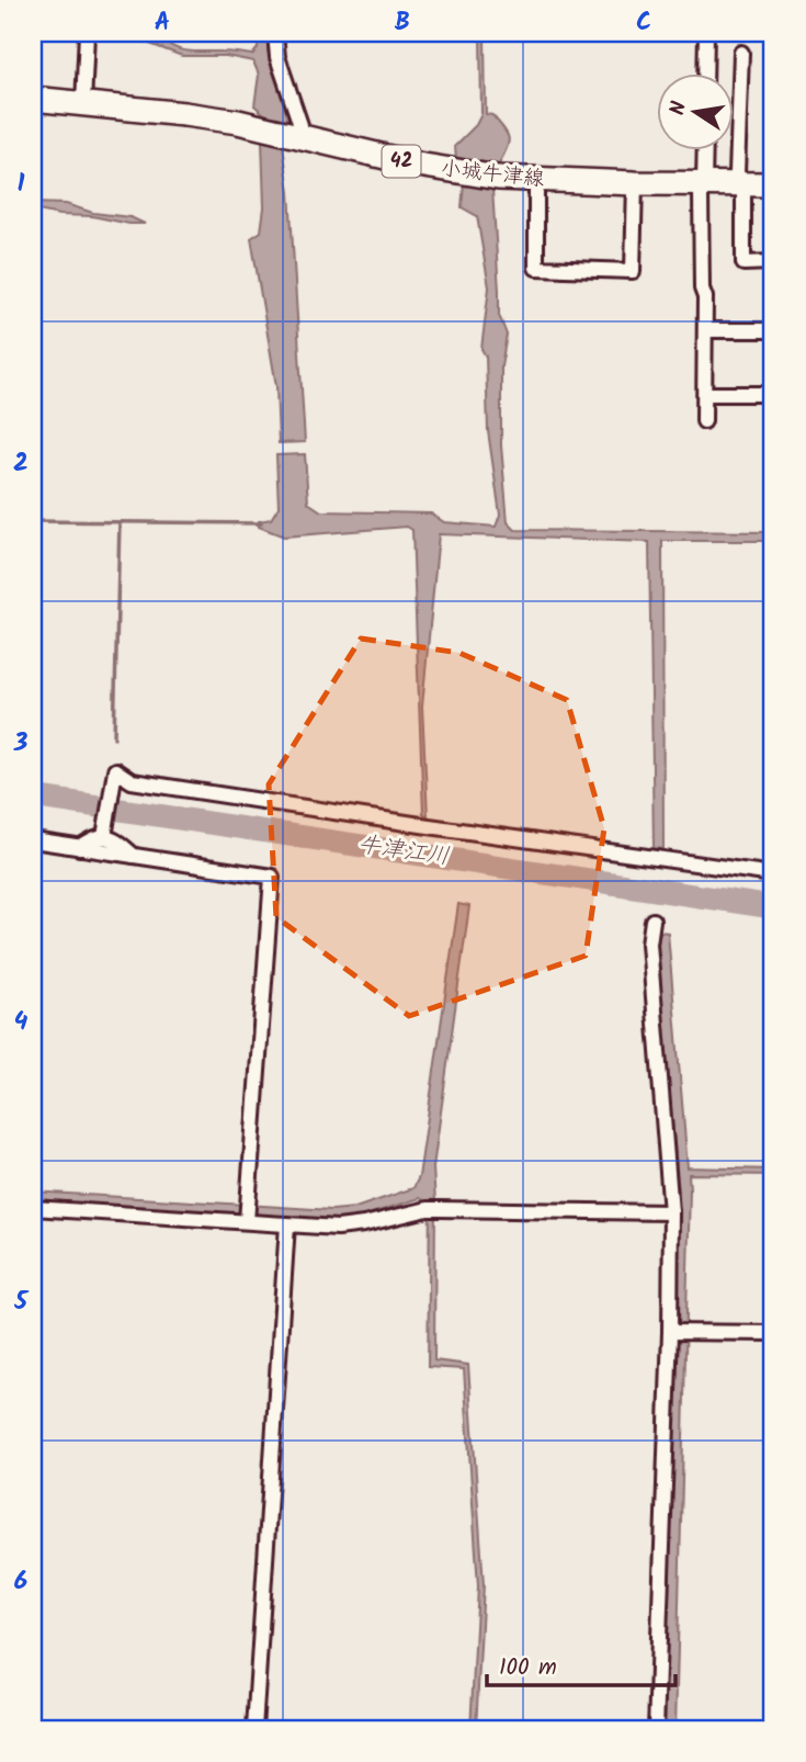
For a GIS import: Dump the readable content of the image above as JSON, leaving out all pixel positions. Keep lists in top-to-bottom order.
{
  "streets": {
    "main road": ["42", "小城牛津線"]
  },
  "water": ["牛津江川"],
  "scale_bar": "100 m",
  "north": "left",
  "grid": {
    "columns": ["A", "B", "C"],
    "rows": [
      "1",
      "2",
      "3",
      "4",
      "5",
      "6"
    ]
  }
}
